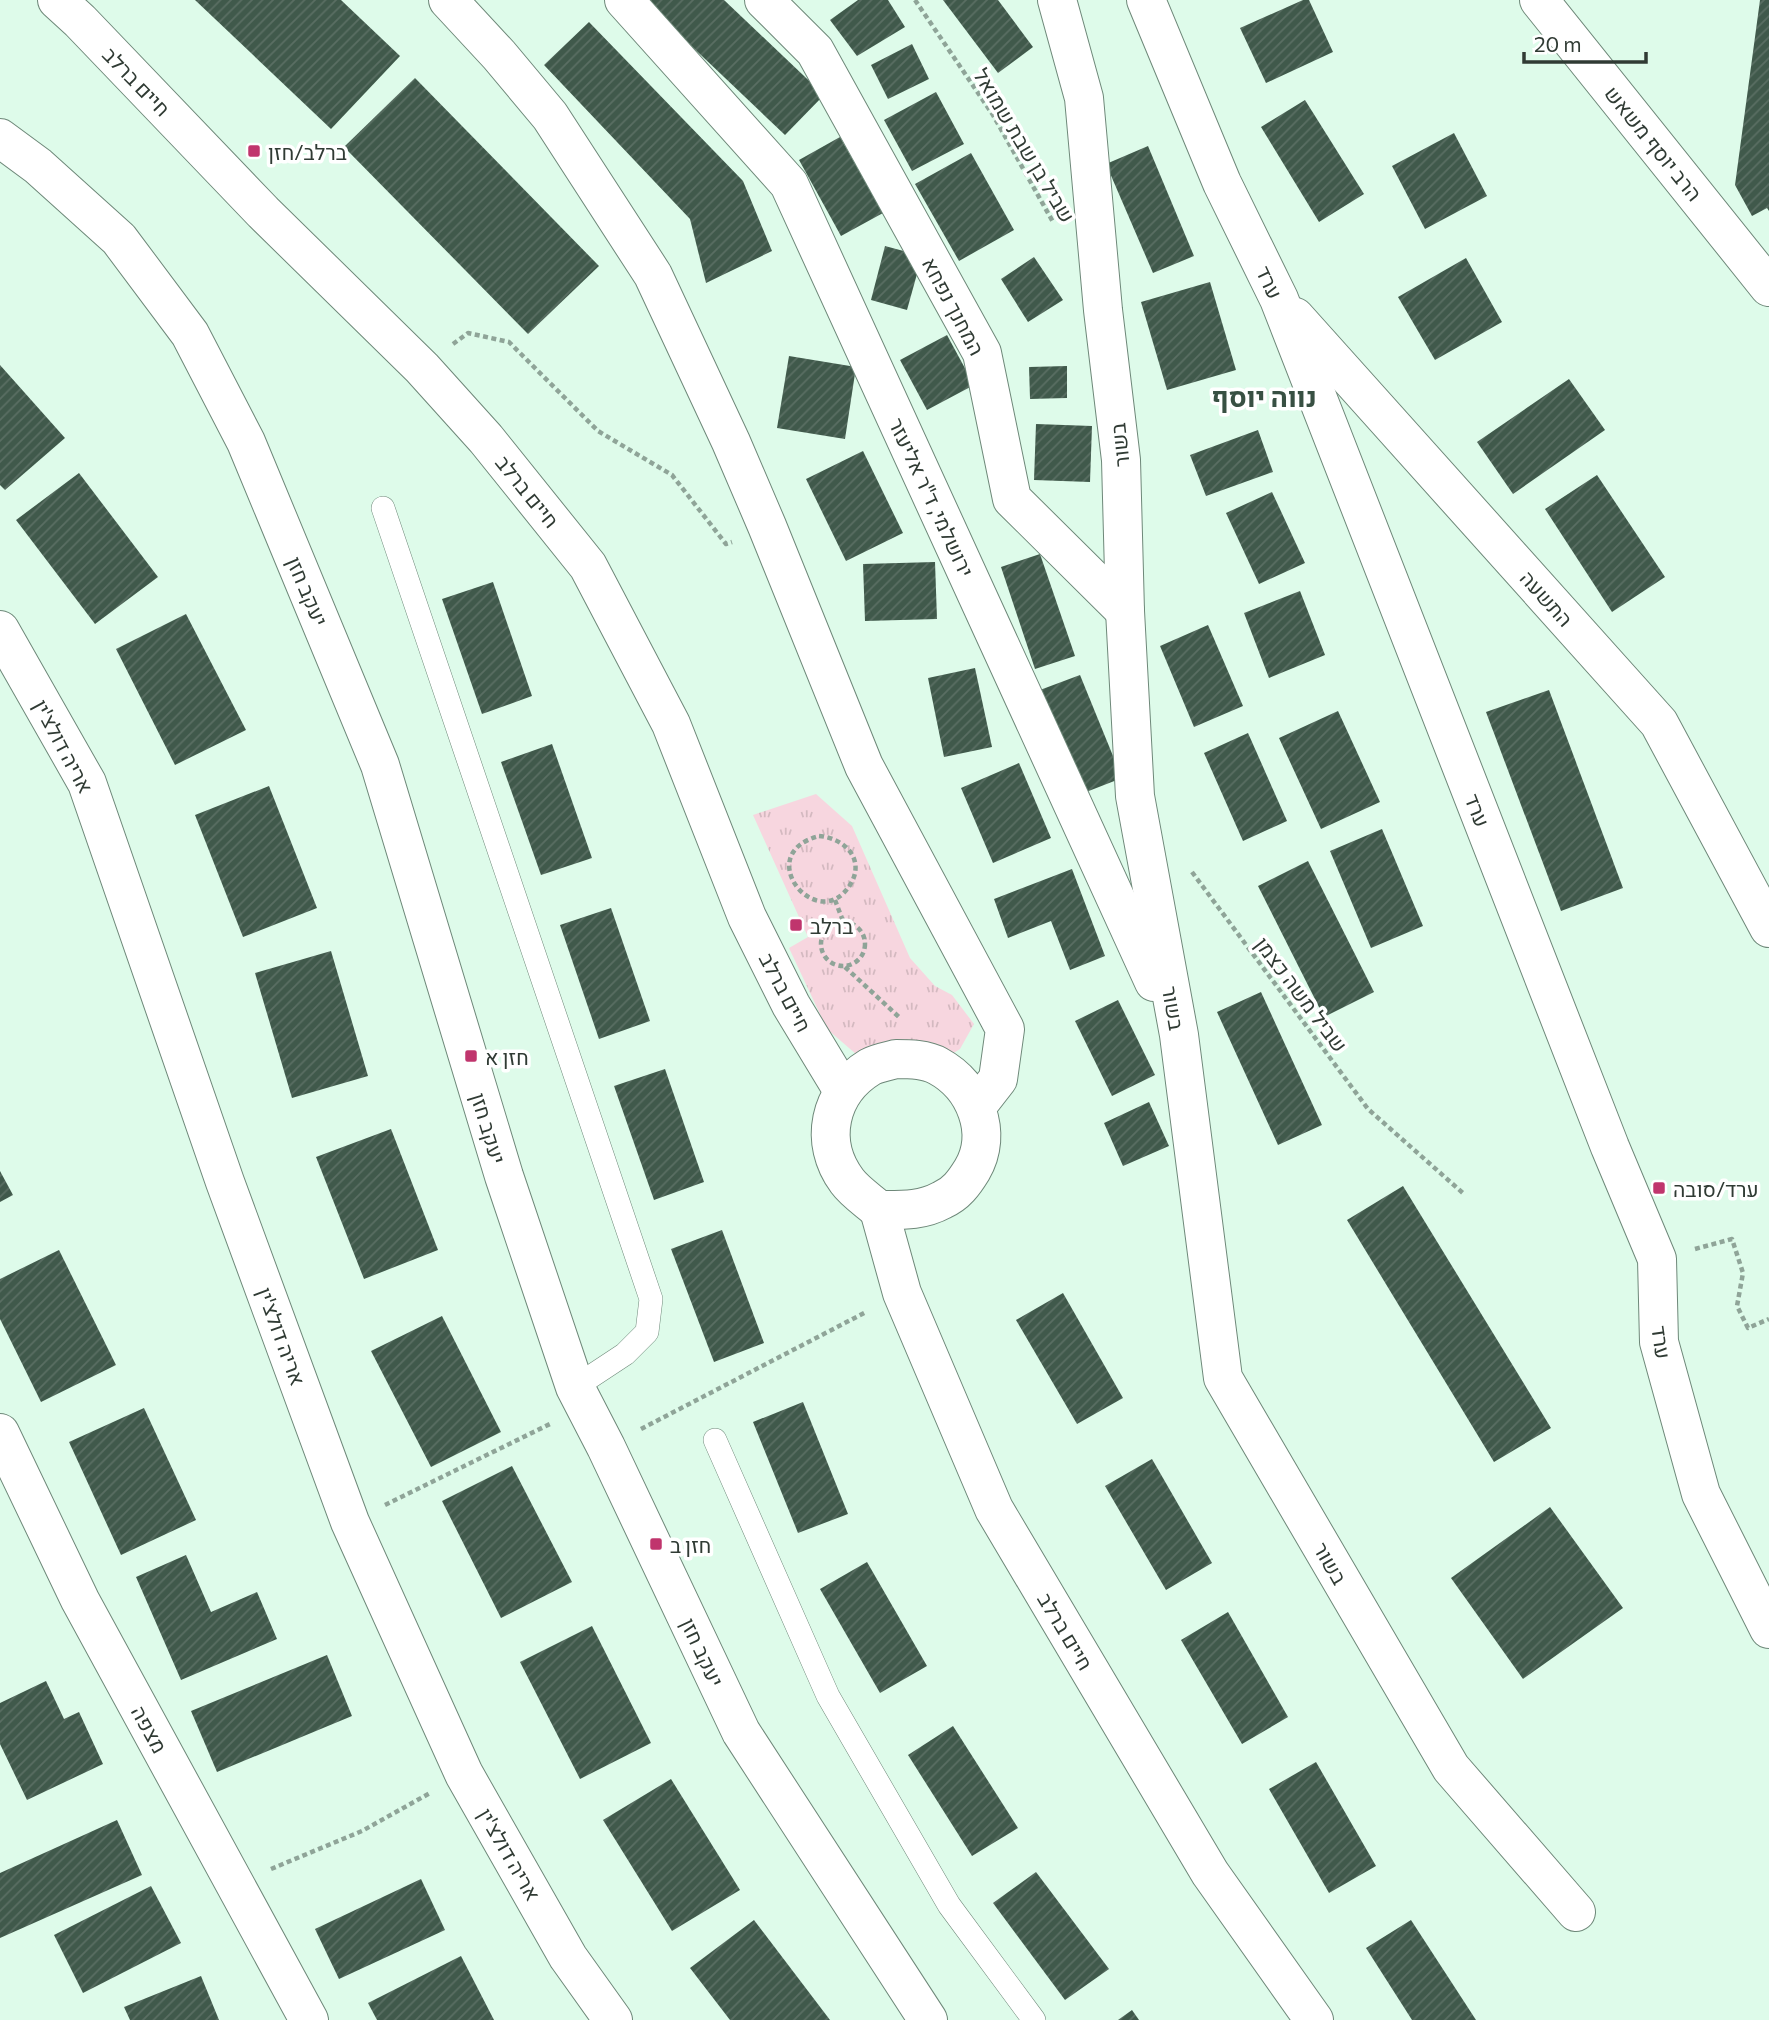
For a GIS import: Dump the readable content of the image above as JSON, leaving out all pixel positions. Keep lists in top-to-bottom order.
{
  "streets": {
    "street": [
      "חיים ברלב",
      "הרב יוסף משאש",
      "ערד",
      "המחנך נפחא",
      "בשור",
      "ירושלמי, ד\"ר אליעזר",
      "יעקב חזן",
      "התשעה",
      "אריה דולצ'ין",
      "מצפה"
    ],
    "path": ["שביל בן שבת שמואל", "שביל משה כצמן"]
  },
  "crossings": [
    ["ערד", "התשעה"],
    ["המחנך נפחא", "בשור"],
    ["בשור", "ירושלמי, ד\"ר אליעזר"]
  ],
  "districts": ["נווה יוסף"],
  "places": {
    "transit": [
      "ברלב/חזן",
      "ברלב",
      "חזן א",
      "ערד/סובה",
      "חזן ב"
    ]
  },
  "scale_bar": "20 m"
}
